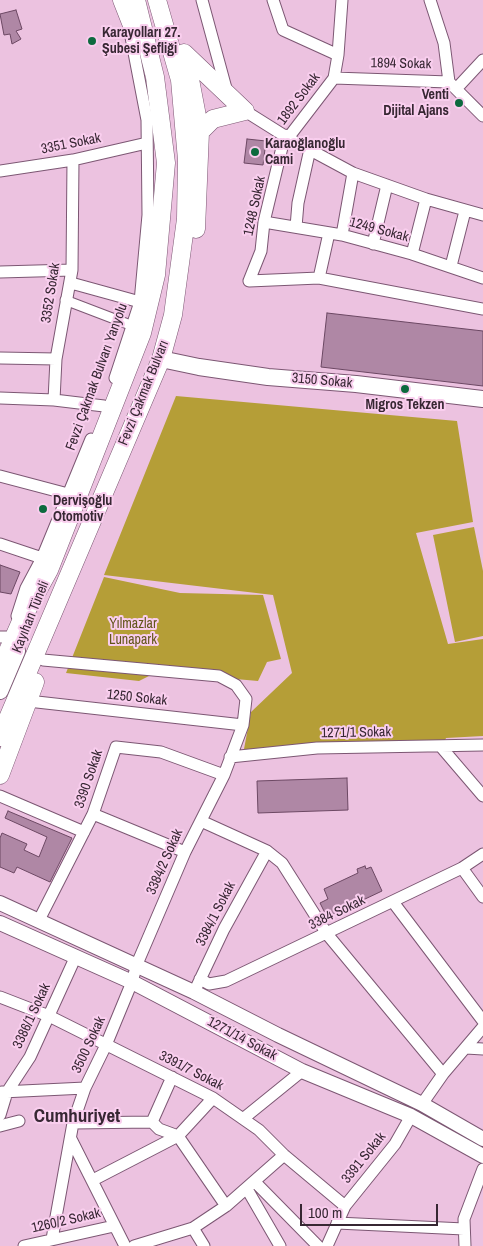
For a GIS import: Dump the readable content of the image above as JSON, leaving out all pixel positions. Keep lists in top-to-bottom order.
{
  "streets": {
    "main road": ["3150 Sokak", "Fevzi Çakmak Bulvarı", "Kayıhan Tüneli"],
    "street": [
      "1894 Sokak",
      "1892 Sokak",
      "3351 Sokak",
      "1248 Sokak",
      "1249 Sokak",
      "3352 Sokak",
      "Fevzi Çakmak Bulvarı Yanyolu",
      "1250 Sokak",
      "1271/1 Sokak",
      "3390 Sokak",
      "3384/2 Sokak",
      "3384 Sokak",
      "3384/1 Sokak",
      "3386/1 Sokak",
      "1271/14 Sokak",
      "3500 Sokak",
      "3391/7 Sokak",
      "3391 Sokak",
      "1260/2 Sokak"
    ]
  },
  "crossings": [
    ["1894 Sokak", "1892 Sokak"],
    ["1892 Sokak", "1248 Sokak"],
    ["3351 Sokak", "3352 Sokak"],
    ["3351 Sokak", "Fevzi Çakmak Bulvarı Yanyolu"],
    ["1248 Sokak", "1249 Sokak"],
    ["Fevzi Çakmak Bulvarı Yanyolu", "Fevzi Çakmak Bulvarı"],
    ["Fevzi Çakmak Bulvarı Yanyolu", "Kayıhan Tüneli"],
    ["3150 Sokak", "Fevzi Çakmak Bulvarı"],
    ["Fevzi Çakmak Bulvarı", "Kayıhan Tüneli"],
    ["1250 Sokak", "3384/2 Sokak"],
    ["1271/1 Sokak", "3384/2 Sokak"],
    ["3390 Sokak", "3384/2 Sokak"],
    ["3384/2 Sokak", "3500 Sokak"],
    ["3384 Sokak", "3384/1 Sokak"],
    ["3386/1 Sokak", "1271/14 Sokak"],
    ["3386/1 Sokak", "3391/7 Sokak"],
    ["1271/14 Sokak", "3500 Sokak"],
    ["1271/14 Sokak", "3391 Sokak"],
    ["3500 Sokak", "3391/7 Sokak"],
    ["3500 Sokak", "1260/2 Sokak"],
    ["3391/7 Sokak", "3391 Sokak"]
  ],
  "districts": ["Cumhuriyet"],
  "parks": ["Yılmazlar Lunapark"],
  "places": [
    "Karayolları 27. Şubesi Şefliği",
    "Venti Dijital Ajans",
    "Karaoğlanoğlu Cami",
    "Migros Tekzen",
    "Dervişoğlu Otomotiv"
  ],
  "scale_bar": "100 m"
}
